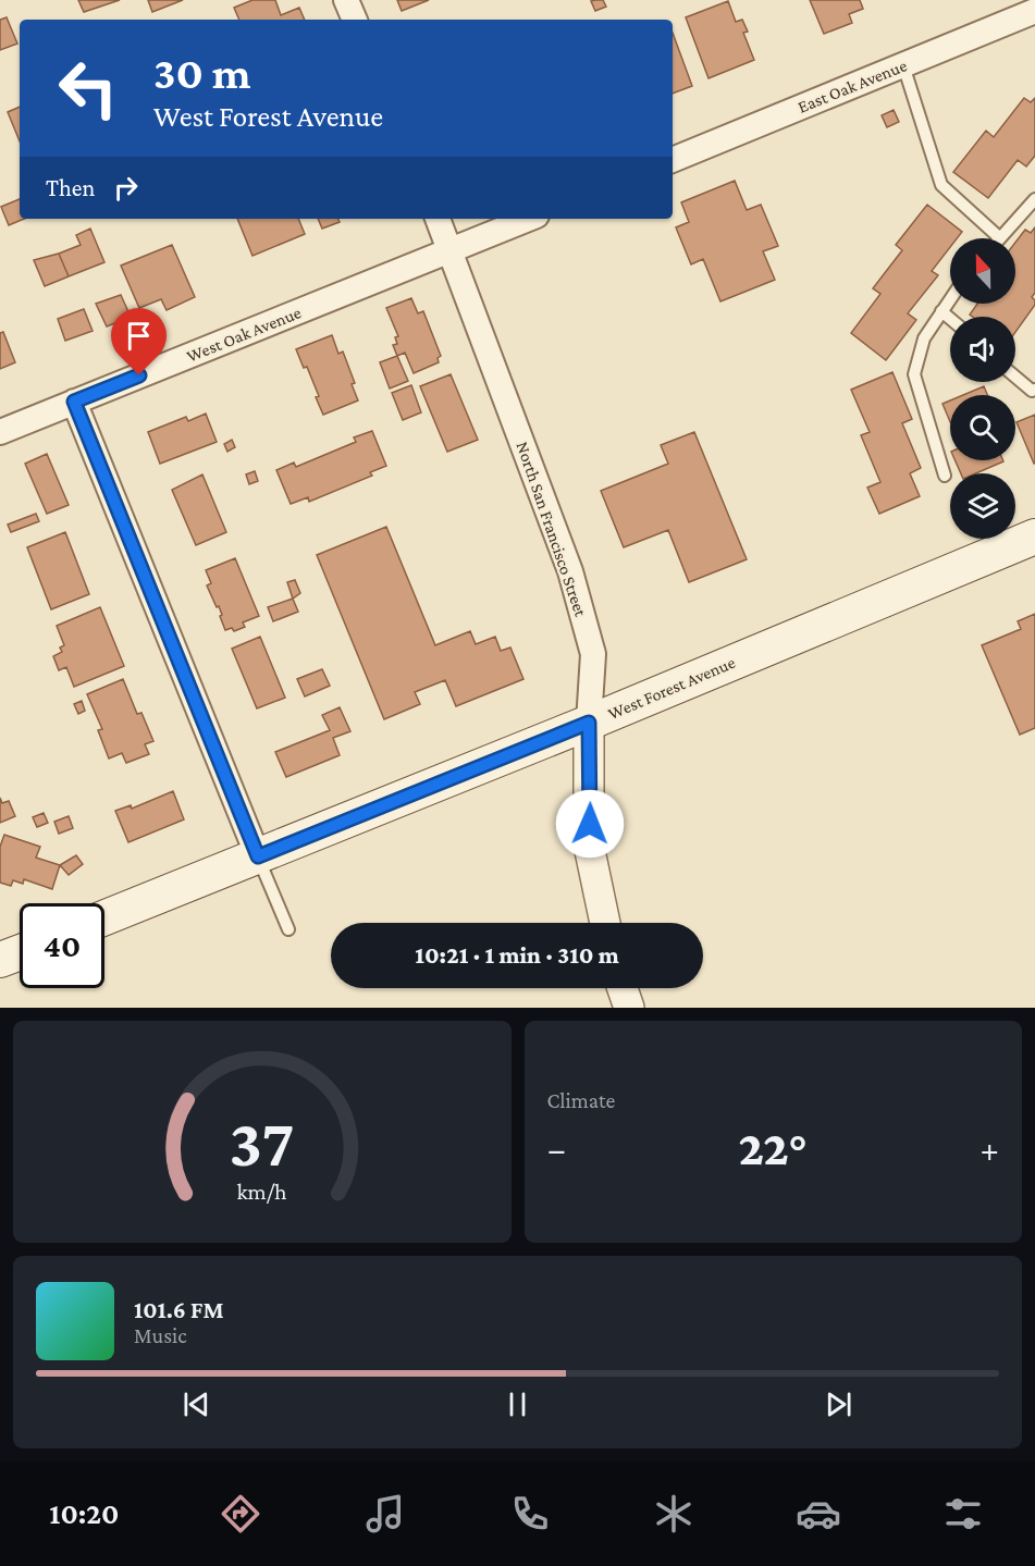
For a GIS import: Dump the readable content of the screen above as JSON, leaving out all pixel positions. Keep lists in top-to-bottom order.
{
  "streets": {
    "main road": ["West Forest Avenue"],
    "street": ["East Oak Avenue", "West Oak Avenue", "North San Francisco Street"]
  },
  "crossings": [
    ["West Oak Avenue", "North San Francisco Street"],
    ["North San Francisco Street", "West Forest Avenue"]
  ],
  "north": "top",
  "page": {
    "turn": ["30 m", "West Forest Avenue"],
    "then": "Then",
    "limit": "40",
    "trip": "10:21 · 1 min · 310 m",
    "tile": "Climate",
    "heat": ["−", "22°", "+"],
    "song": ["101.6 FM", "Music"],
    "tabs": "10:20",
    "gauge": ["37", "km/h"]
  }
}
